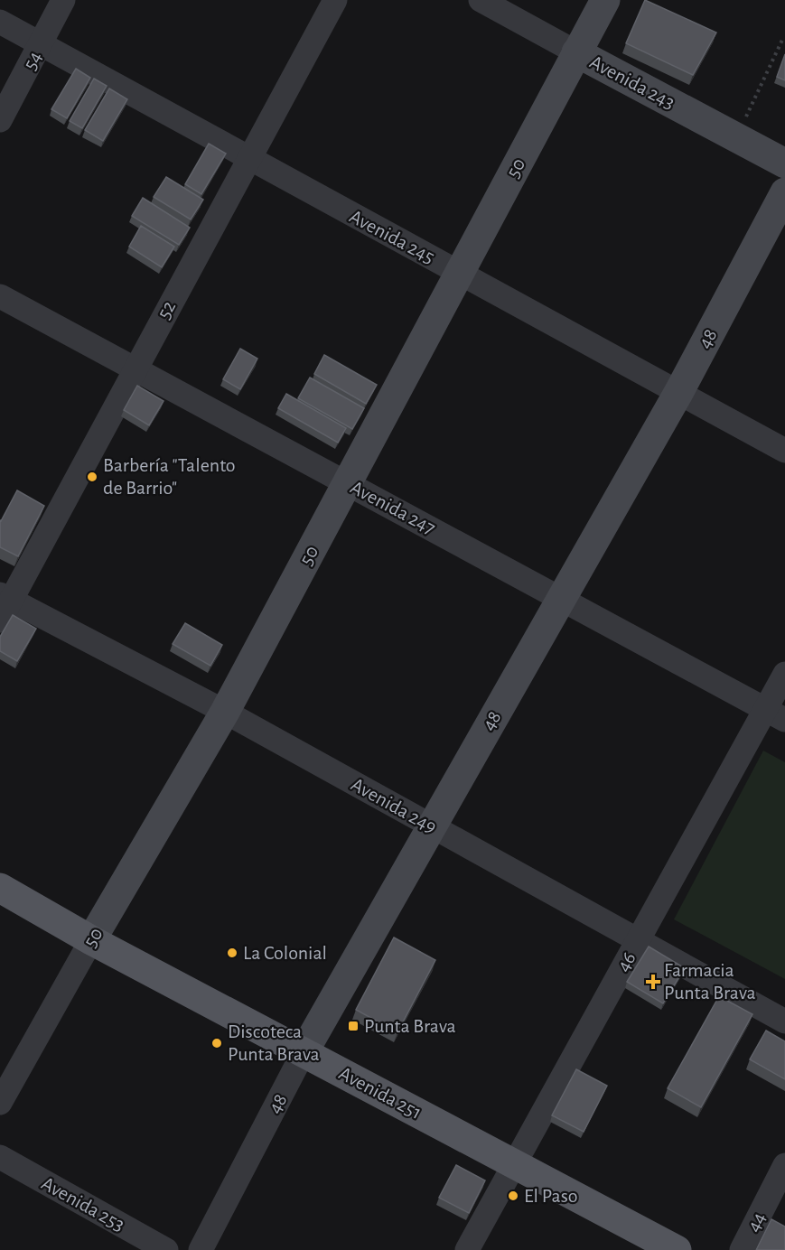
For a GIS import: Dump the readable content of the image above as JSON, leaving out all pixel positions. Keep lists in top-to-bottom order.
{
  "streets": {
    "main road": ["Avenida 251"],
    "street": [
      "54",
      "Avenida 243",
      "50",
      "Avenida 245",
      "52",
      "48",
      "Avenida 247",
      "Avenida 249",
      "46",
      "Avenida 253",
      "44"
    ]
  },
  "crossings": [
    ["54", "Avenida 245"],
    ["Avenida 243", "50"],
    ["50", "Avenida 245"],
    ["50", "Avenida 247"],
    ["50", "Avenida 249"],
    ["50", "Avenida 251"],
    ["Avenida 245", "52"],
    ["Avenida 245", "48"],
    ["52", "Avenida 247"],
    ["52", "Avenida 249"],
    ["48", "Avenida 247"],
    ["48", "Avenida 249"],
    ["48", "Avenida 251"],
    ["Avenida 247", "46"],
    ["Avenida 249", "46"],
    ["46", "Avenida 251"]
  ],
  "places": {
    "other": [
      "Barbería \"Talento de Barrio\"",
      "La Colonial",
      "Discoteca Punta Brava",
      "El Paso"
    ],
    "health": ["Farmacia Punta Brava"],
    "transit": ["Punta Brava"]
  }
}
